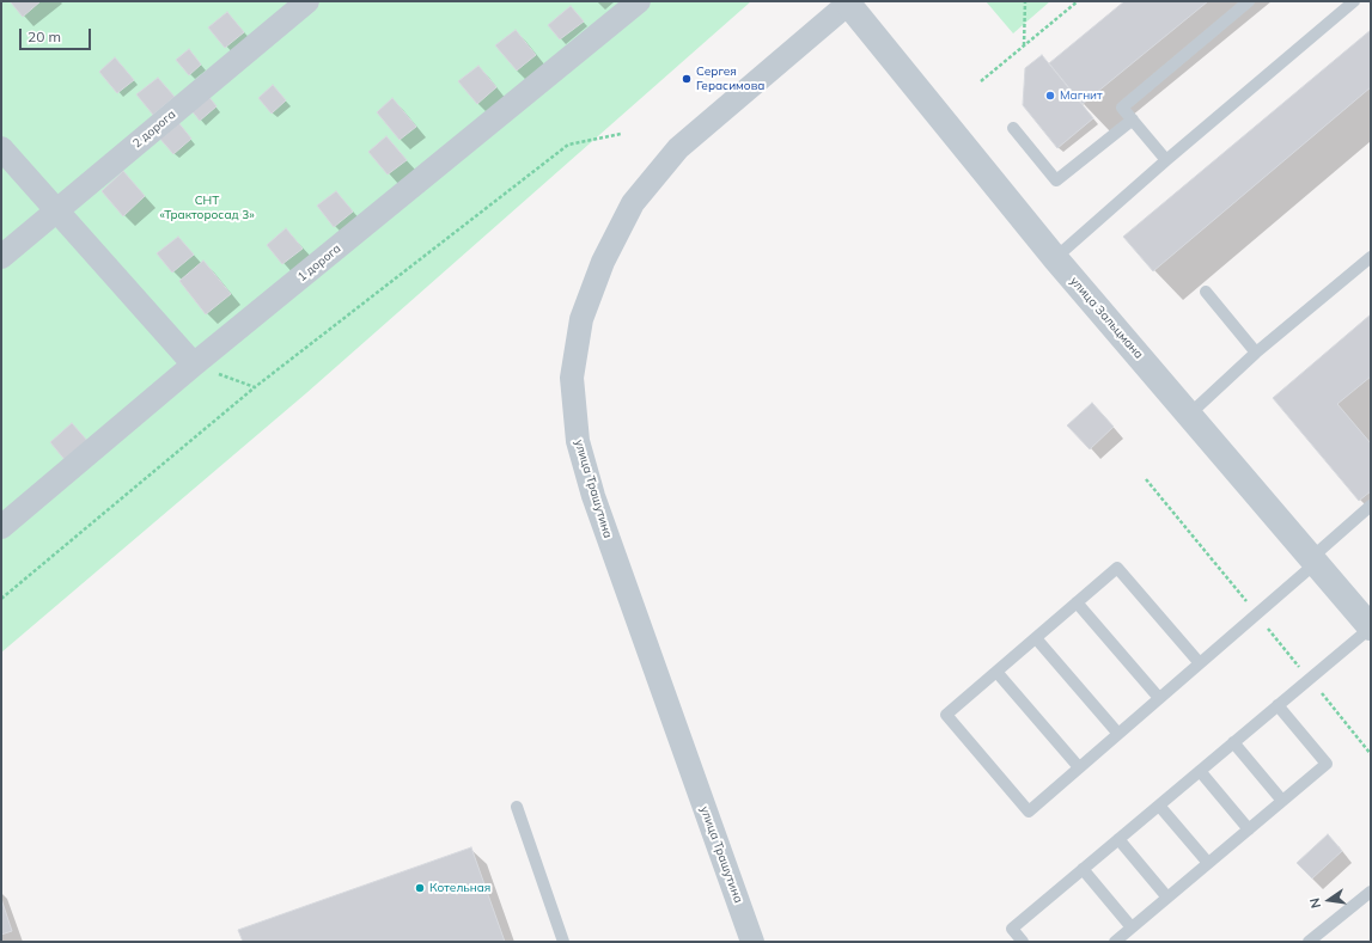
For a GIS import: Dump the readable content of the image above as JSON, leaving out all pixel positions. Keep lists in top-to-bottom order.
{
  "streets": {
    "street": [
      "2 дорога",
      "1 дорога",
      "улица Зальцмана",
      "улица Трашутина"
    ]
  },
  "crossings": [
    ["улица Зальцмана", "улица Трашутина"]
  ],
  "parks": ["СНТ «Тракторосад 3»"],
  "places": ["Сергея Герасимова", "Магнит", "Котельная"],
  "scale_bar": "20 m",
  "north": "left"
}
